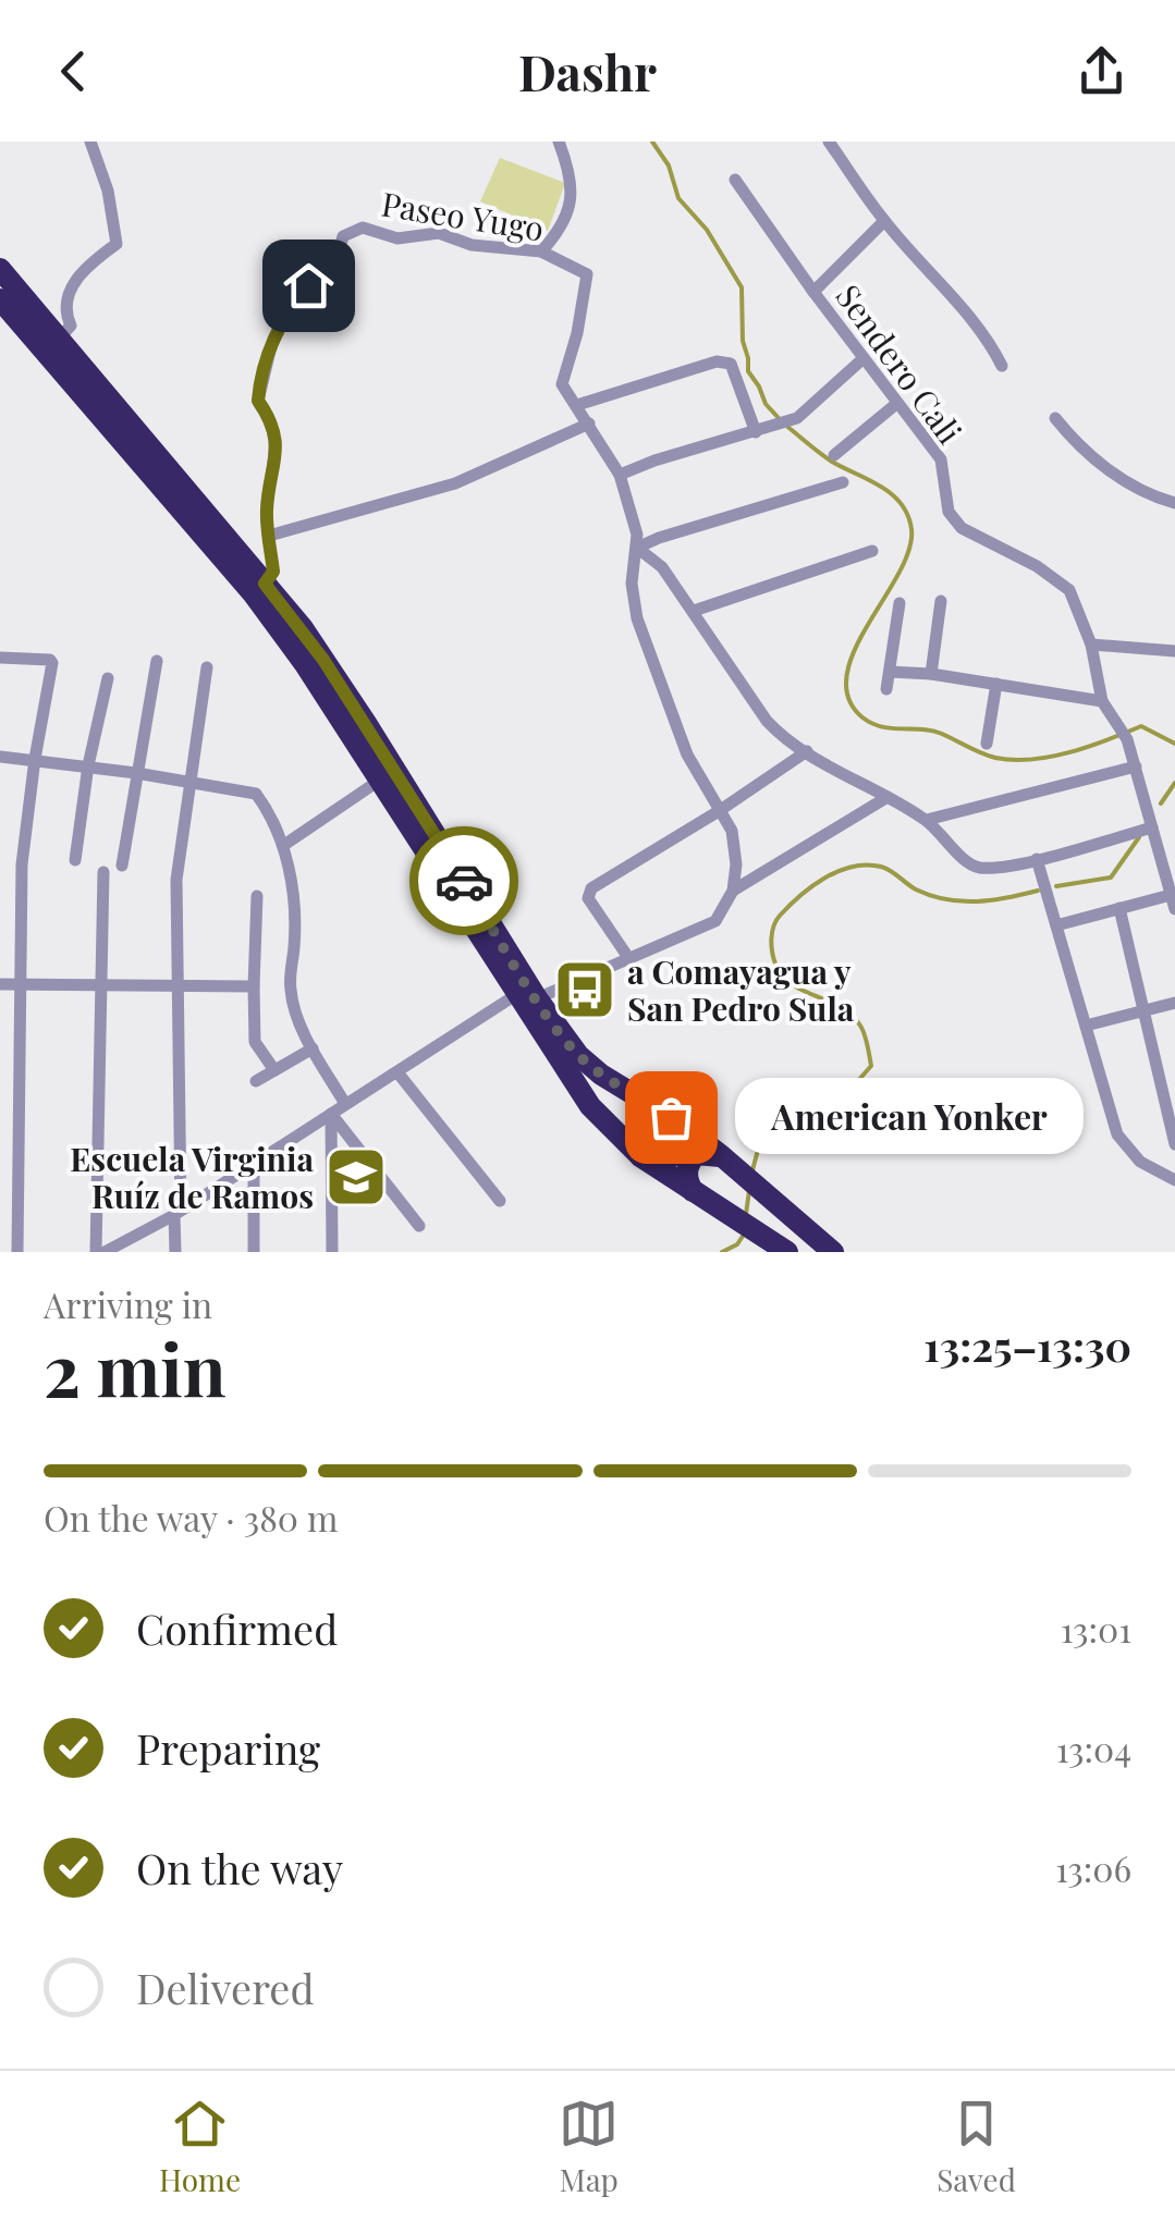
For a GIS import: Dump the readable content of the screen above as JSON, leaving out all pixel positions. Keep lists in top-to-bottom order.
{
  "streets": {
    "street": ["Paseo Yugo", "Sendero Cali"]
  },
  "places": {
    "bus stop": ["a Comayagua y San Pedro Sula"],
    "other": ["American Yonker"],
    "school or university": ["Escuela Virginia Ruíz de Ramos"]
  },
  "page": {
    "header": "Dashr",
    "bubble": "American Yonker",
    "heading": ["2 min", "Arriving in", "13:25–13:30"],
    "bar": "On the way · 380 m",
    "list": [
      ["Confirmed", "13:01"],
      ["Preparing", "13:04"],
      ["On the way", "13:06"],
      "Delivered"
    ],
    "tabs": ["Home", "Map", "Saved"]
  }
}
